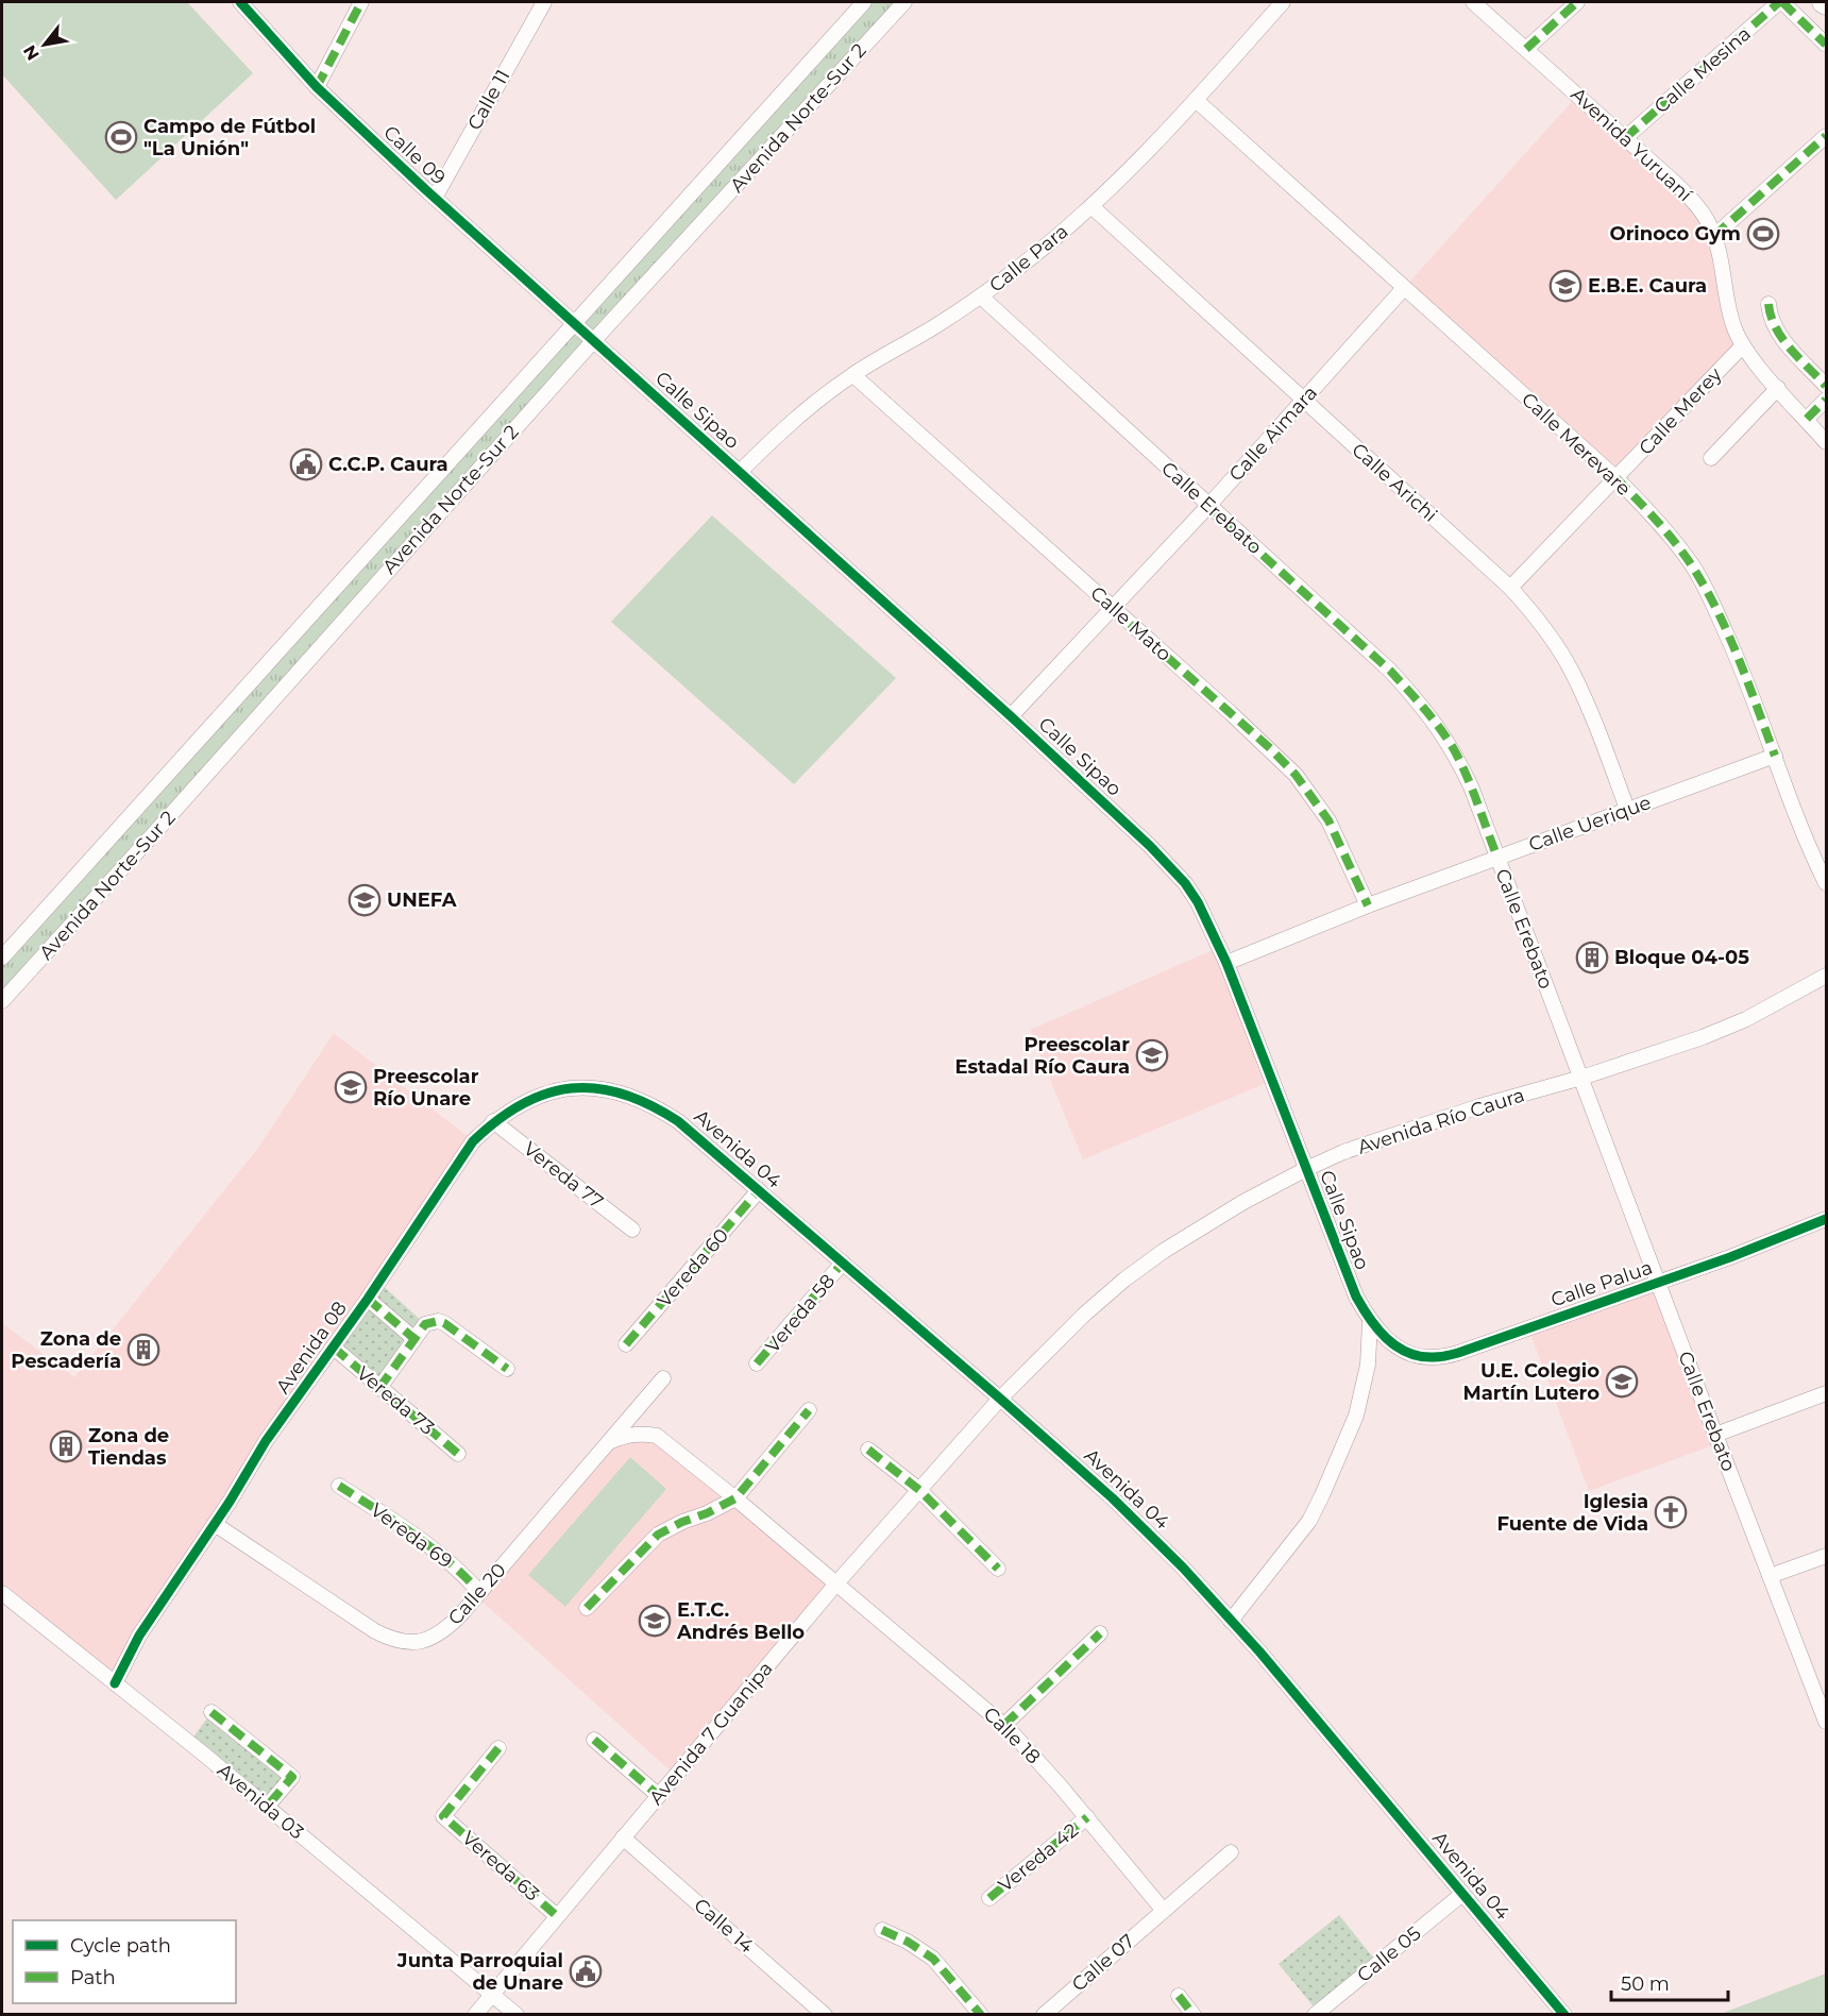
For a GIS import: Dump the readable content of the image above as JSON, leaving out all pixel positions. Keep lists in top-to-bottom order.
{
  "streets": {
    "street": [
      "Calle Mesina",
      "Calle 11",
      "Avenida Norte-Sur 2",
      "Avenida Yuruaní",
      "Calle 09",
      "Calle Para",
      "Calle Sipao",
      "Calle Merey",
      "Calle Aimara",
      "Calle Merevare",
      "Calle Arichi",
      "Calle Erebato",
      "Calle Mato",
      "Calle Uerique",
      "Avenida Río Caura",
      "Avenida 04",
      "Vereda 77",
      "Vereda 60",
      "Calle Palua",
      "Vereda 58",
      "Avenida 08",
      "Vereda 73",
      "Vereda 69",
      "Calle 20",
      "Avenida 7 Guanipa",
      "Calle 18",
      "Avenida 03",
      "Vereda 42",
      "Vereda 63",
      "Calle 14",
      "Calle 05",
      "Calle 07"
    ]
  },
  "crossings": [
    ["Calle Mesina", "Avenida Yuruaní"],
    ["Calle 11", "Calle 09"],
    ["Avenida Norte-Sur 2", "Calle 09"],
    ["Avenida Norte-Sur 2", "Calle Sipao"],
    ["Avenida Yuruaní", "Calle Merey"],
    ["Calle 09", "Calle Sipao"],
    ["Calle Para", "Calle Sipao"],
    ["Calle Para", "Calle Merevare"],
    ["Calle Para", "Calle Arichi"],
    ["Calle Para", "Calle Erebato"],
    ["Calle Para", "Calle Mato"],
    ["Calle Sipao", "Calle Aimara"],
    ["Calle Sipao", "Calle Uerique"],
    ["Calle Sipao", "Avenida Río Caura"],
    ["Calle Sipao", "Calle Palua"],
    ["Calle Merey", "Calle Merevare"],
    ["Calle Merey", "Calle Arichi"],
    ["Calle Aimara", "Calle Merevare"],
    ["Calle Aimara", "Calle Arichi"],
    ["Calle Aimara", "Calle Erebato"],
    ["Calle Aimara", "Calle Mato"],
    ["Calle Merevare", "Calle Uerique"],
    ["Calle Arichi", "Calle Uerique"],
    ["Calle Erebato", "Calle Uerique"],
    ["Calle Erebato", "Avenida Río Caura"],
    ["Calle Erebato", "Calle Palua"],
    ["Calle Mato", "Calle Uerique"],
    ["Avenida Río Caura", "Avenida 04"],
    ["Avenida Río Caura", "Avenida 7 Guanipa"],
    ["Avenida 04", "Vereda 60"],
    ["Avenida 04", "Vereda 58"],
    ["Avenida 04", "Avenida 08"],
    ["Avenida 04", "Avenida 7 Guanipa"],
    ["Avenida 04", "Calle 05"],
    ["Vereda 77", "Avenida 08"],
    ["Avenida 08", "Vereda 73"],
    ["Avenida 08", "Calle 20"],
    ["Avenida 08", "Avenida 03"],
    ["Vereda 69", "Calle 20"],
    ["Avenida 7 Guanipa", "Calle 18"],
    ["Avenida 7 Guanipa", "Avenida 03"],
    ["Avenida 7 Guanipa", "Vereda 63"],
    ["Avenida 7 Guanipa", "Calle 14"],
    ["Calle 18", "Vereda 42"],
    ["Calle 18", "Calle 07"]
  ],
  "places": {
    "sports": ["Campo de Fútbol \"La Unión\"", "Orinoco Gym"],
    "school or university": [
      "E.B.E. Caura",
      "UNEFA",
      "Preescolar Estadal Río Caura",
      "Preescolar Río Unare",
      "U.E. Colegio Martín Lutero",
      "E.T.C. Andrés Bello"
    ],
    "public building": ["C.C.P. Caura", "Junta Parroquial de Unare"],
    "building": ["Bloque 04-05", "Zona de Pescadería", "Zona de Tiendas"],
    "church": ["Iglesia Fuente de Vida"]
  },
  "legend": ["Cycle path", "Path"],
  "scale_bar": "50 m",
  "north": "bottom left"
}
